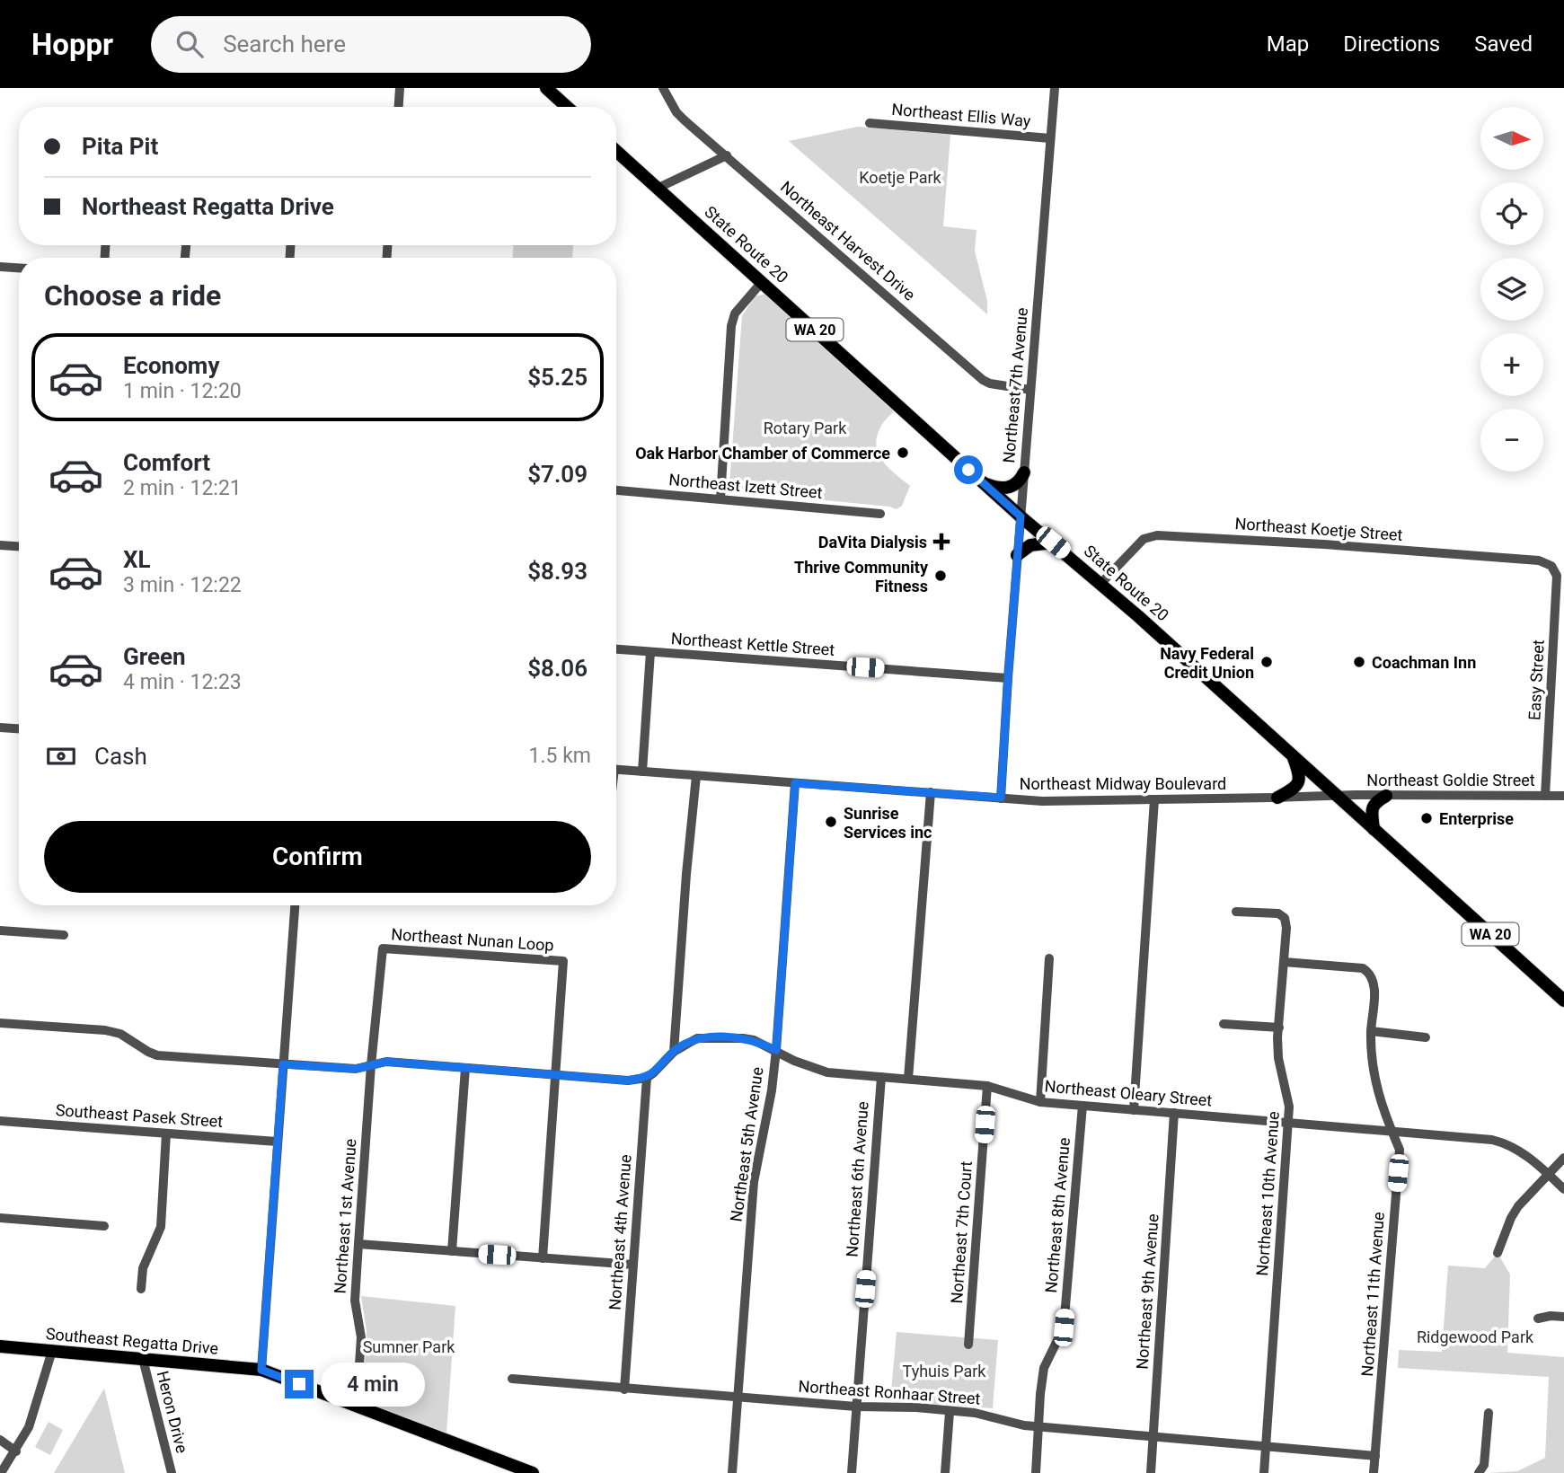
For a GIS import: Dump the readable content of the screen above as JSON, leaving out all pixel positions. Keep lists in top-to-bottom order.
{
  "streets": {
    "main road": ["State Route 20", "WA 20", "Southeast Regatta Drive"],
    "street": [
      "Northeast Ellis Way",
      "Northeast Harvest Drive",
      "Northeast 7th Avenue",
      "Northeast Izett Street",
      "Northeast Koetje Street",
      "Northeast Kettle Street",
      "Easy Street",
      "Northeast Goldie Street",
      "Northeast Midway Boulevard",
      "Northeast Nunan Loop",
      "Northeast Oleary Street",
      "Southeast Pasek Street",
      "Northeast 5th Avenue",
      "Northeast 6th Avenue",
      "Northeast 10th Avenue",
      "Northeast 8th Avenue",
      "Northeast 1st Avenue",
      "Northeast 4th Avenue",
      "Northeast 7th Court",
      "Northeast 9th Avenue",
      "Northeast 11th Avenue",
      "Northeast Ronhaar Street",
      "Heron Drive"
    ]
  },
  "crossings": [
    ["Northeast Ellis Way", "Northeast 7th Avenue"],
    ["Northeast Harvest Drive", "Northeast 7th Avenue"],
    ["State Route 20", "Northeast 7th Avenue"],
    ["State Route 20", "Northeast Koetje Street"],
    ["State Route 20", "Northeast Goldie Street"],
    ["State Route 20", "Northeast Midway Boulevard"],
    ["Northeast 7th Avenue", "Northeast Kettle Street"],
    ["Northeast 7th Avenue", "Northeast Midway Boulevard"],
    ["Northeast Koetje Street", "Easy Street"],
    ["Easy Street", "Northeast Goldie Street"],
    ["Northeast Goldie Street", "Northeast Midway Boulevard"],
    ["Northeast Midway Boulevard", "Northeast 5th Avenue"],
    ["Northeast Nunan Loop", "Northeast 1st Avenue"],
    ["Northeast Oleary Street", "Northeast 5th Avenue"],
    ["Northeast Oleary Street", "Northeast 6th Avenue"],
    ["Northeast Oleary Street", "Northeast 10th Avenue"],
    ["Northeast Oleary Street", "Northeast 8th Avenue"],
    ["Northeast Oleary Street", "Northeast 4th Avenue"],
    ["Northeast Oleary Street", "Northeast 7th Court"],
    ["Northeast Oleary Street", "Northeast 9th Avenue"],
    ["Northeast Oleary Street", "Northeast 11th Avenue"],
    ["Northeast 5th Avenue", "Northeast Ronhaar Street"],
    ["Northeast 6th Avenue", "Northeast Ronhaar Street"],
    ["Northeast 10th Avenue", "Northeast 11th Avenue"],
    ["Northeast 10th Avenue", "Northeast Ronhaar Street"],
    ["Northeast 8th Avenue", "Northeast Ronhaar Street"],
    ["Northeast 1st Avenue", "Southeast Regatta Drive"],
    ["Northeast 4th Avenue", "Northeast Ronhaar Street"],
    ["Northeast 9th Avenue", "Northeast Ronhaar Street"],
    ["Northeast 11th Avenue", "Northeast Ronhaar Street"],
    ["Southeast Regatta Drive", "Heron Drive"]
  ],
  "parks": [
    "Koetje Park",
    "Rotary Park",
    "Ridgewood Park",
    "Sumner Park",
    "Tyhuis Park"
  ],
  "places": {
    "other": [
      "Oak Harbor Chamber of Commerce",
      "Thrive Community Fitness",
      "Navy Federal Credit Union",
      "Coachman Inn",
      "Enterprise",
      "Sunrise Services inc"
    ],
    "health": ["DaVita Dialysis"]
  },
  "north": "right",
  "page": {
    "header": "Hoppr",
    "search": "Search here",
    "nav": ["Map", "Directions", "Saved"],
    "map_buttons": ["+", "−"],
    "banner": ["Pita Pit", "Northeast Regatta Drive"],
    "heading": "Choose a ride",
    "list": [
      {
        "name": "Economy",
        "note": "1 min · 12:20",
        "value": "$5.25"
      },
      {
        "name": "Comfort",
        "note": "2 min · 12:21",
        "value": "$7.09"
      },
      {
        "name": "XL",
        "note": "3 min · 12:22",
        "value": "$8.93"
      },
      {
        "name": "Green",
        "note": "4 min · 12:23",
        "value": "$8.06"
      }
    ],
    "pay": ["Cash", "1.5 km"],
    "buttons": "Confirm",
    "bubble": "4 min"
  }
}
